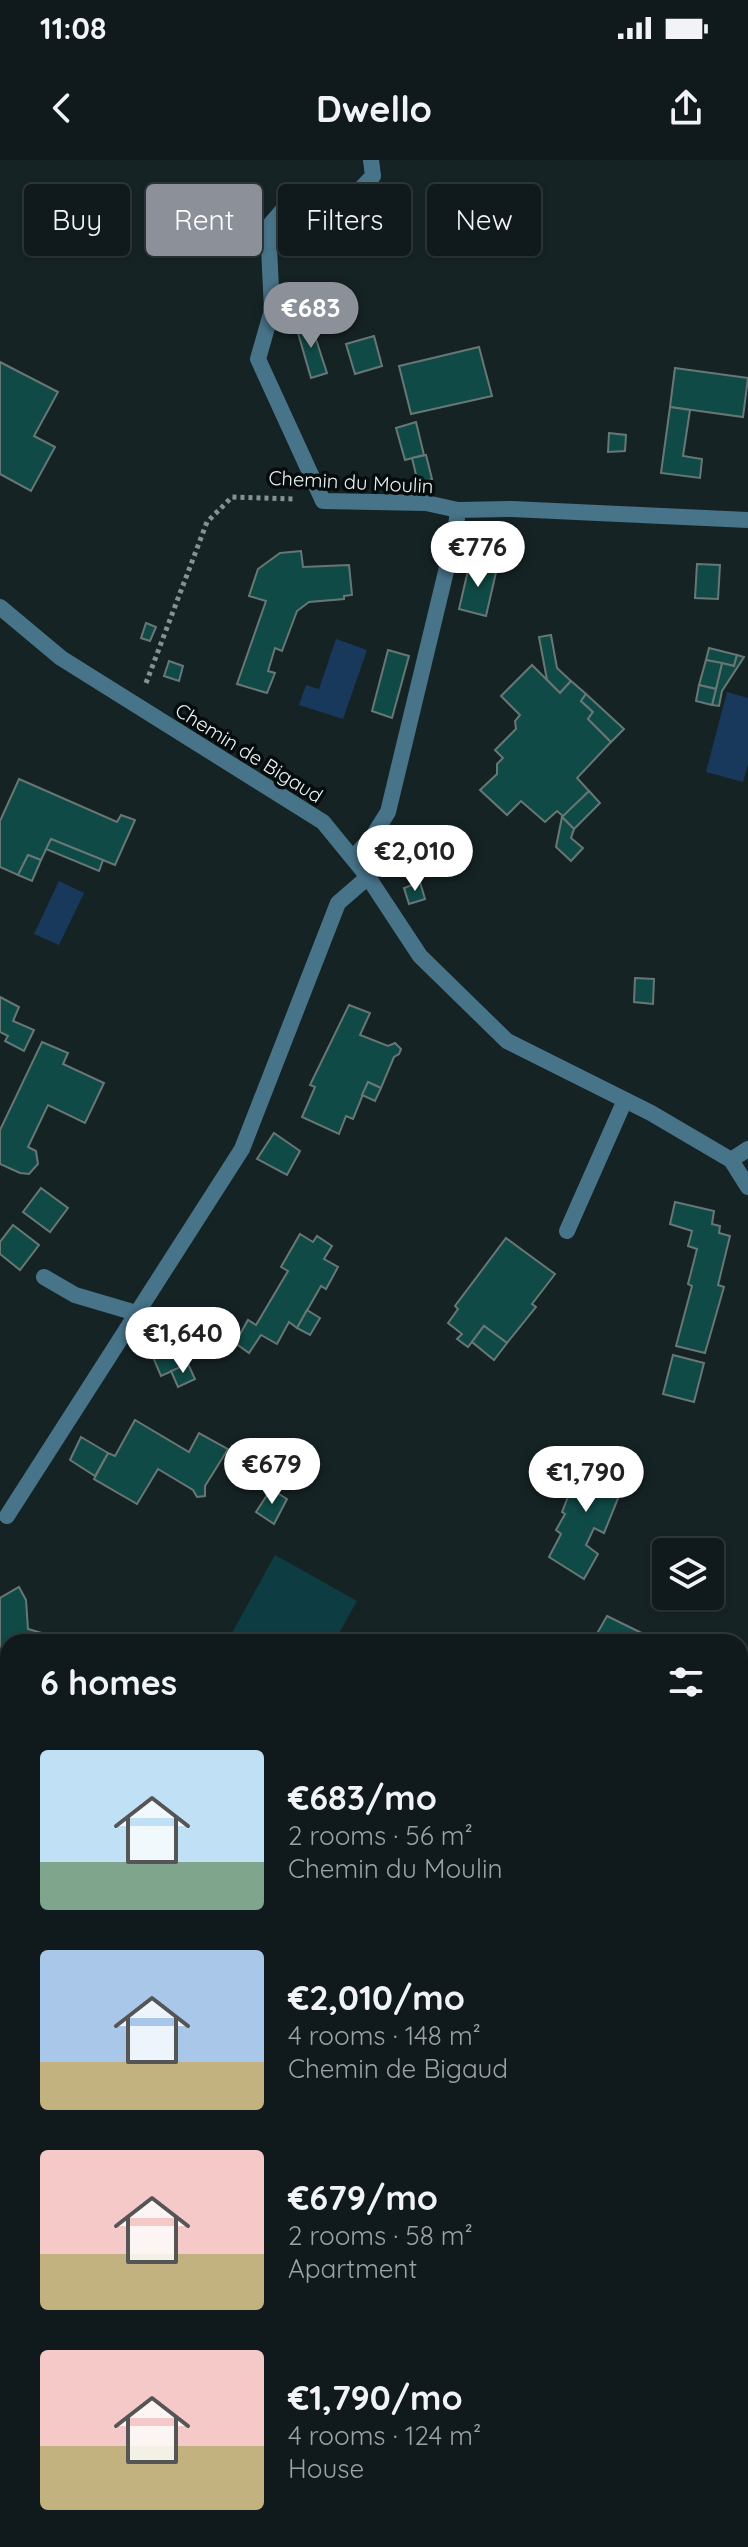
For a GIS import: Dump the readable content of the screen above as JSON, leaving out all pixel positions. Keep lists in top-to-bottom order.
{
  "streets": {
    "street": ["Chemin du Moulin", "Chemin de Bigaud"]
  },
  "crossings": [
    ["Chemin du Moulin", "Chemin de Bigaud"]
  ],
  "page": {
    "status": "11:08",
    "header": "Dwello",
    "chip": [
      "Buy",
      "Rent",
      "Filters",
      "New"
    ],
    "price": [
      "€683",
      "€776",
      "€2,010",
      "€1,640",
      "€679",
      "€1,790"
    ],
    "heading": "6 homes",
    "list": [
      {
        "name": "€683/mo",
        "note": "2 rooms · 56 m² · Chemin du Moulin"
      },
      {
        "name": "€2,010/mo",
        "note": "4 rooms · 148 m² · Chemin de Bigaud"
      },
      {
        "name": "€679/mo",
        "note": "2 rooms · 58 m² · Apartment"
      },
      {
        "name": "€1,790/mo",
        "note": "4 rooms · 124 m² · House"
      }
    ]
  }
}
